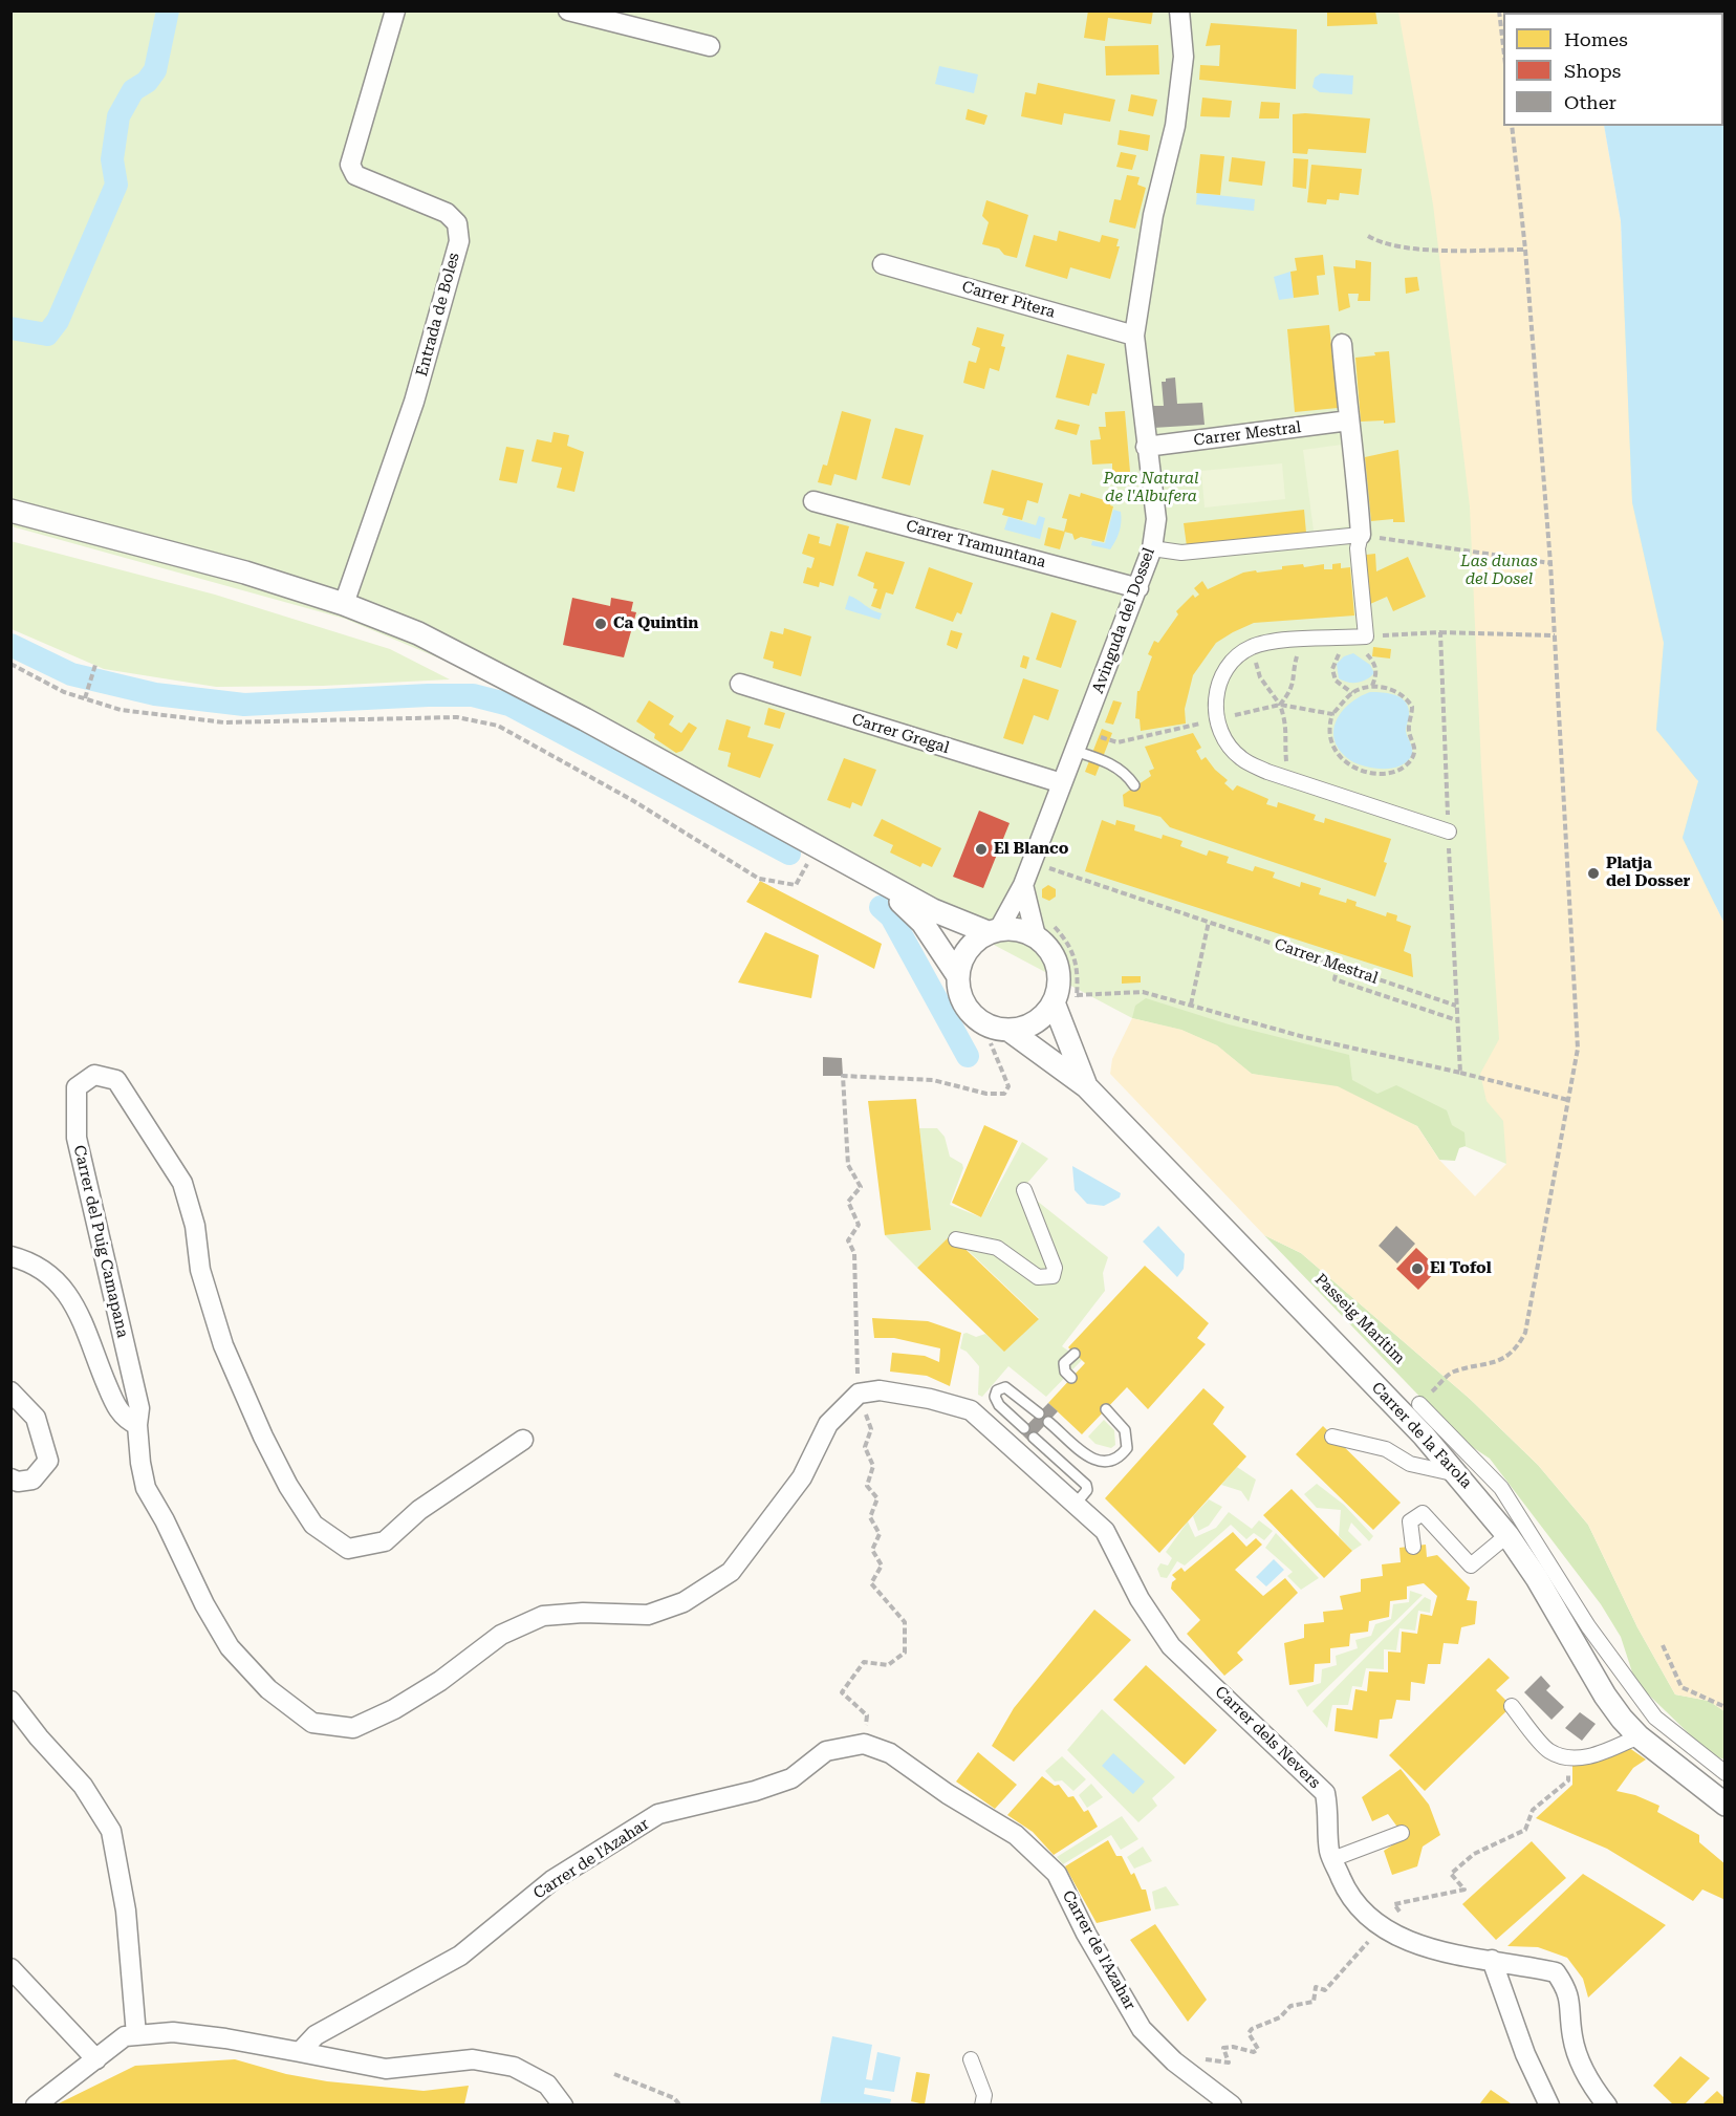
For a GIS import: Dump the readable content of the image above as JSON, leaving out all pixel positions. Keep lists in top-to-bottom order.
{
  "streets": {
    "street": [
      "Carrer Pitera",
      "Entrada de Boles",
      "Carrer Mestral",
      "Carrer Tramuntana",
      "Avinguda del Dossel",
      "Carrer Gregal",
      "Carrer del Puig Camapana",
      "Carrer de la Farola",
      "Carrer dels Nevers",
      "Carrer de l'Azahar"
    ]
  },
  "crossings": [
    ["Carrer Pitera", "Avinguda del Dossel"],
    ["Carrer Mestral", "Avinguda del Dossel"],
    ["Carrer Tramuntana", "Avinguda del Dossel"],
    ["Avinguda del Dossel", "Carrer Gregal"]
  ],
  "parks": ["Parc Natural de l'Albufera", "Las dunas del Dosel"],
  "places": [
    "Ca Quintin",
    "El Blanco",
    "Platja del Dosser",
    "El Tofol"
  ],
  "legend": ["Homes", "Shops", "Other"]
}
